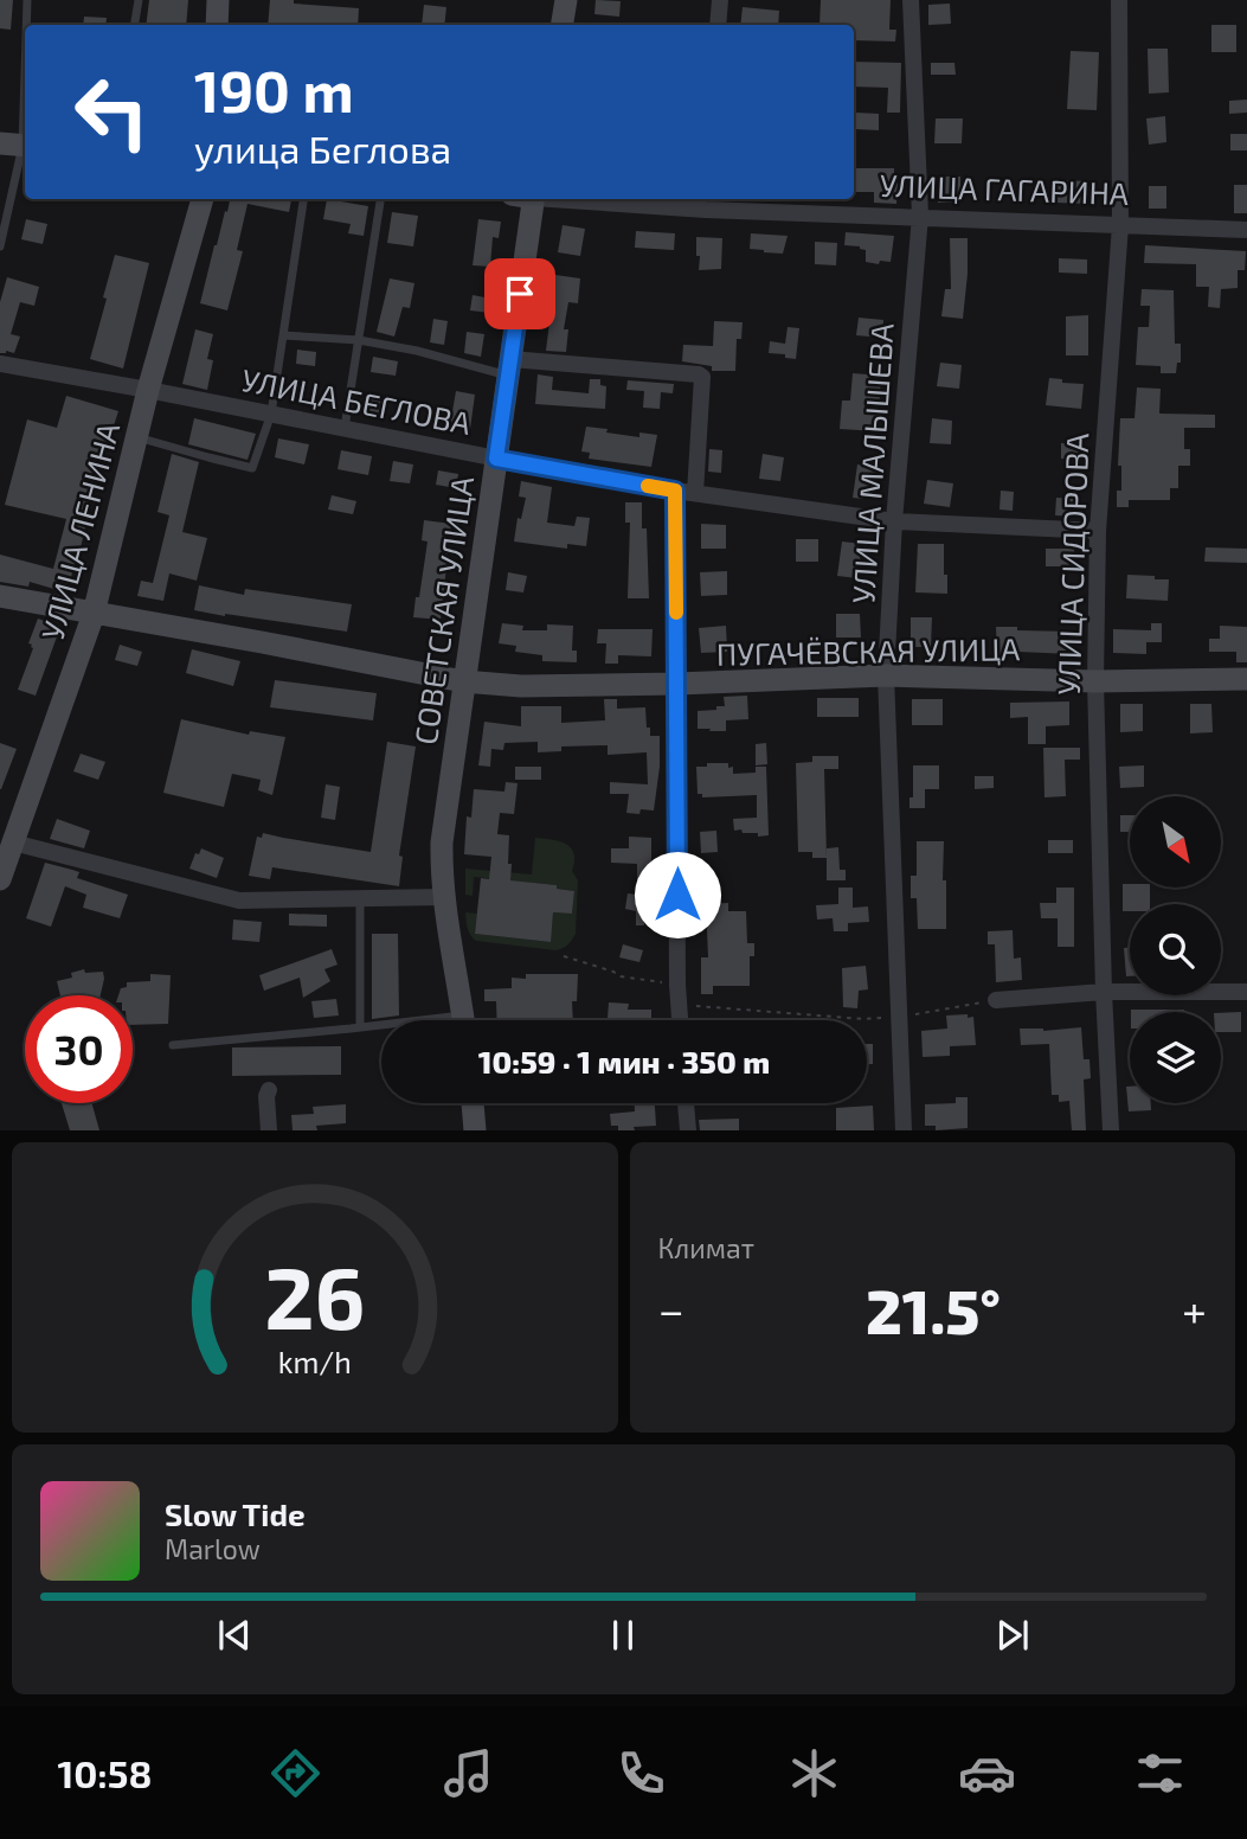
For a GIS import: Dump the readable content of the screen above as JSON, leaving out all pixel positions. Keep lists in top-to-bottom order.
{
  "streets": {
    "street": [
      "УЛИЦА ГАГАРИНА",
      "УЛИЦА БЕГЛОВА",
      "УЛИЦА МАЛЫШЕВА",
      "УЛИЦА ЛЕНИНА",
      "УЛИЦА СИДОРОВА",
      "СОВЕТСКАЯ УЛИЦА",
      "ПУГАЧЁВСКАЯ УЛИЦА"
    ]
  },
  "crossings": [
    ["УЛИЦА ГАГАРИНА", "УЛИЦА МАЛЫШЕВА"],
    ["УЛИЦА ГАГАРИНА", "УЛИЦА СИДОРОВА"],
    ["УЛИЦА БЕГЛОВА", "УЛИЦА МАЛЫШЕВА"],
    ["УЛИЦА БЕГЛОВА", "УЛИЦА ЛЕНИНА"],
    ["УЛИЦА БЕГЛОВА", "УЛИЦА СИДОРОВА"],
    ["УЛИЦА БЕГЛОВА", "СОВЕТСКАЯ УЛИЦА"],
    ["УЛИЦА МАЛЫШЕВА", "ПУГАЧЁВСКАЯ УЛИЦА"],
    ["УЛИЦА ЛЕНИНА", "ПУГАЧЁВСКАЯ УЛИЦА"],
    ["УЛИЦА СИДОРОВА", "ПУГАЧЁВСКАЯ УЛИЦА"],
    ["СОВЕТСКАЯ УЛИЦА", "ПУГАЧЁВСКАЯ УЛИЦА"]
  ],
  "north": "bottom right",
  "page": {
    "turn": ["190 m", "улица Беглова"],
    "limit": "30",
    "trip": "10:59 · 1 мин · 350 m",
    "tile": "Климат",
    "heat": ["−", "21.5°", "+"],
    "song": ["Slow Tide", "Marlow"],
    "tabs": "10:58",
    "gauge": ["26", "km/h"]
  }
}
